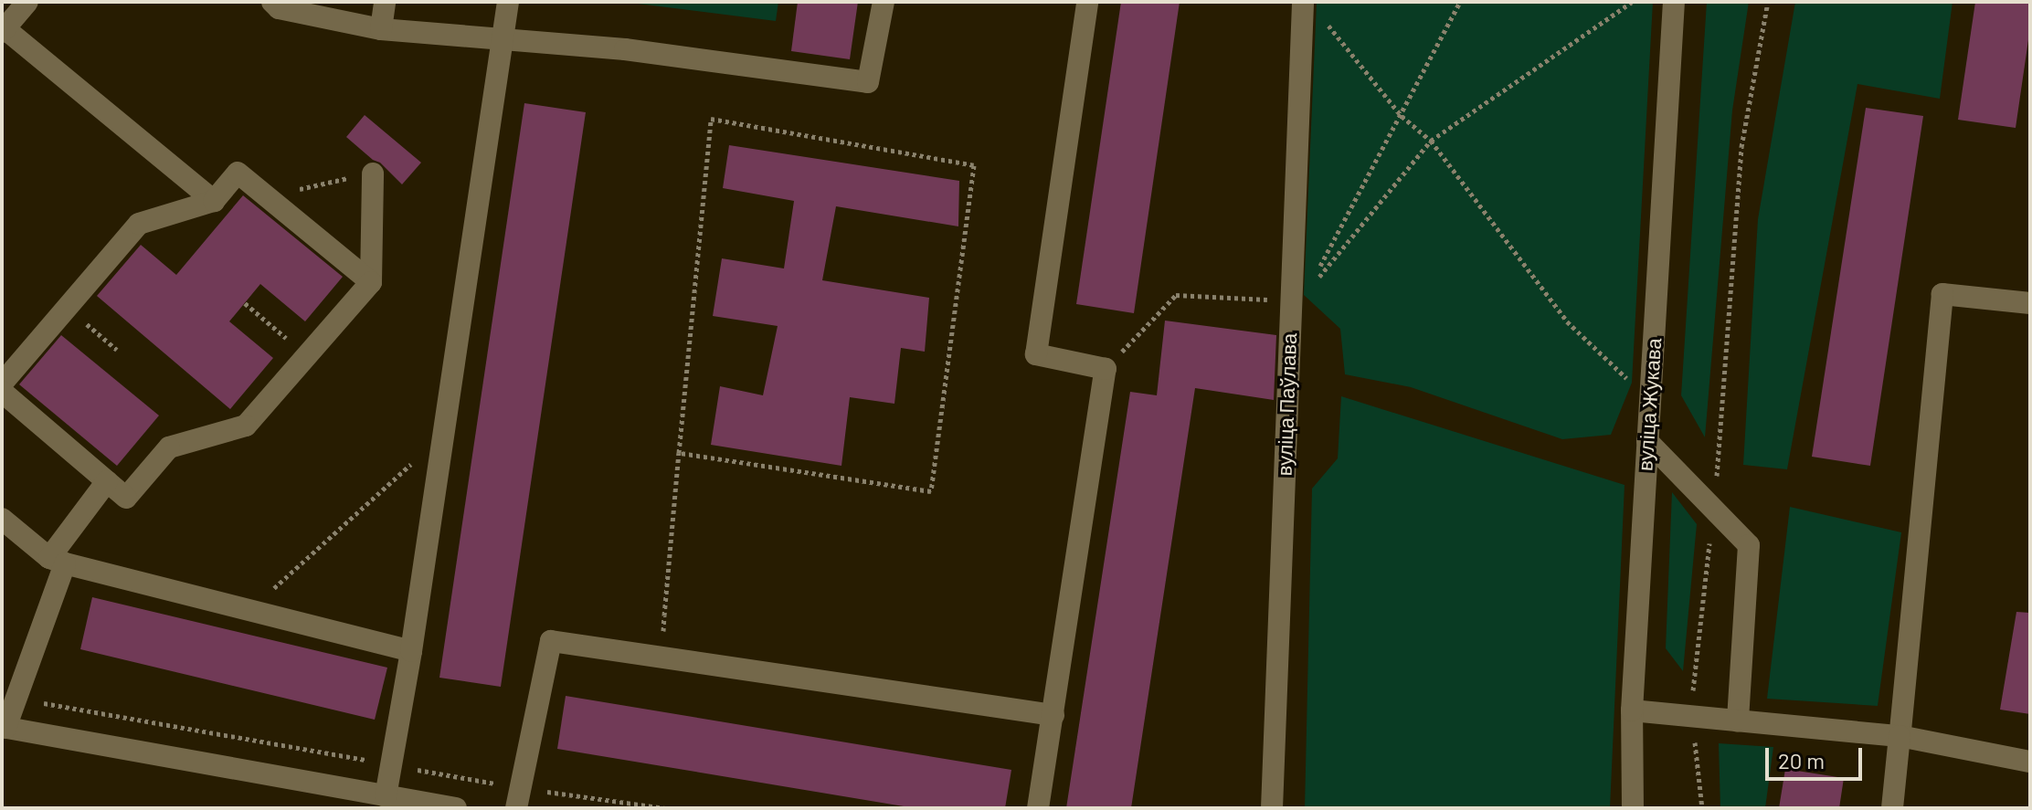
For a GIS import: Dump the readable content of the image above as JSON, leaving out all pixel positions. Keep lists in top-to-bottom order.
{
  "streets": {
    "street": ["вуліца Паўлава", "вуліца Жукава"]
  },
  "scale_bar": "20 m"
}
